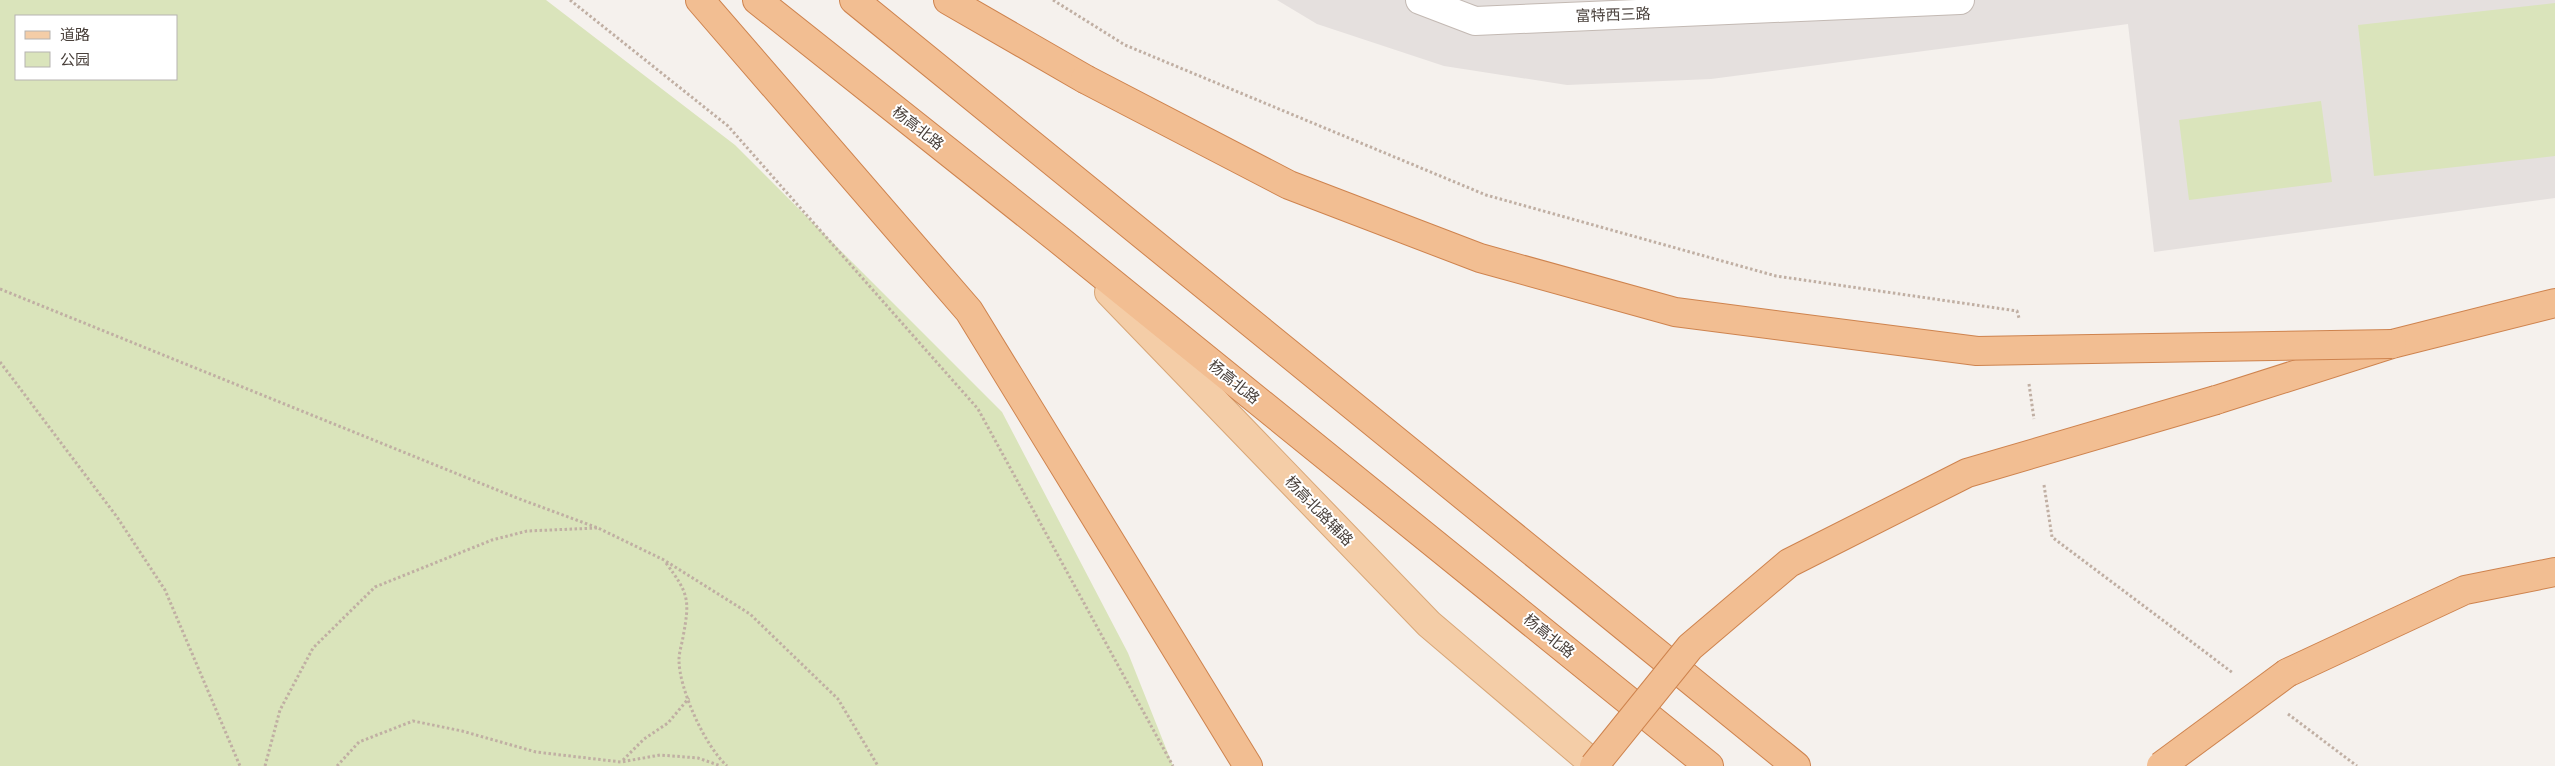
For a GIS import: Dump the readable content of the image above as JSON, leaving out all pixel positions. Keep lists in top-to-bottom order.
{
  "streets": {
    "highway": ["杨高北路"],
    "main road": ["杨高北路辅路"],
    "street": ["富特西三路"]
  },
  "crossings": [
    ["杨高北路", "杨高北路辅路"]
  ],
  "legend": ["道路", "公园"]
}
